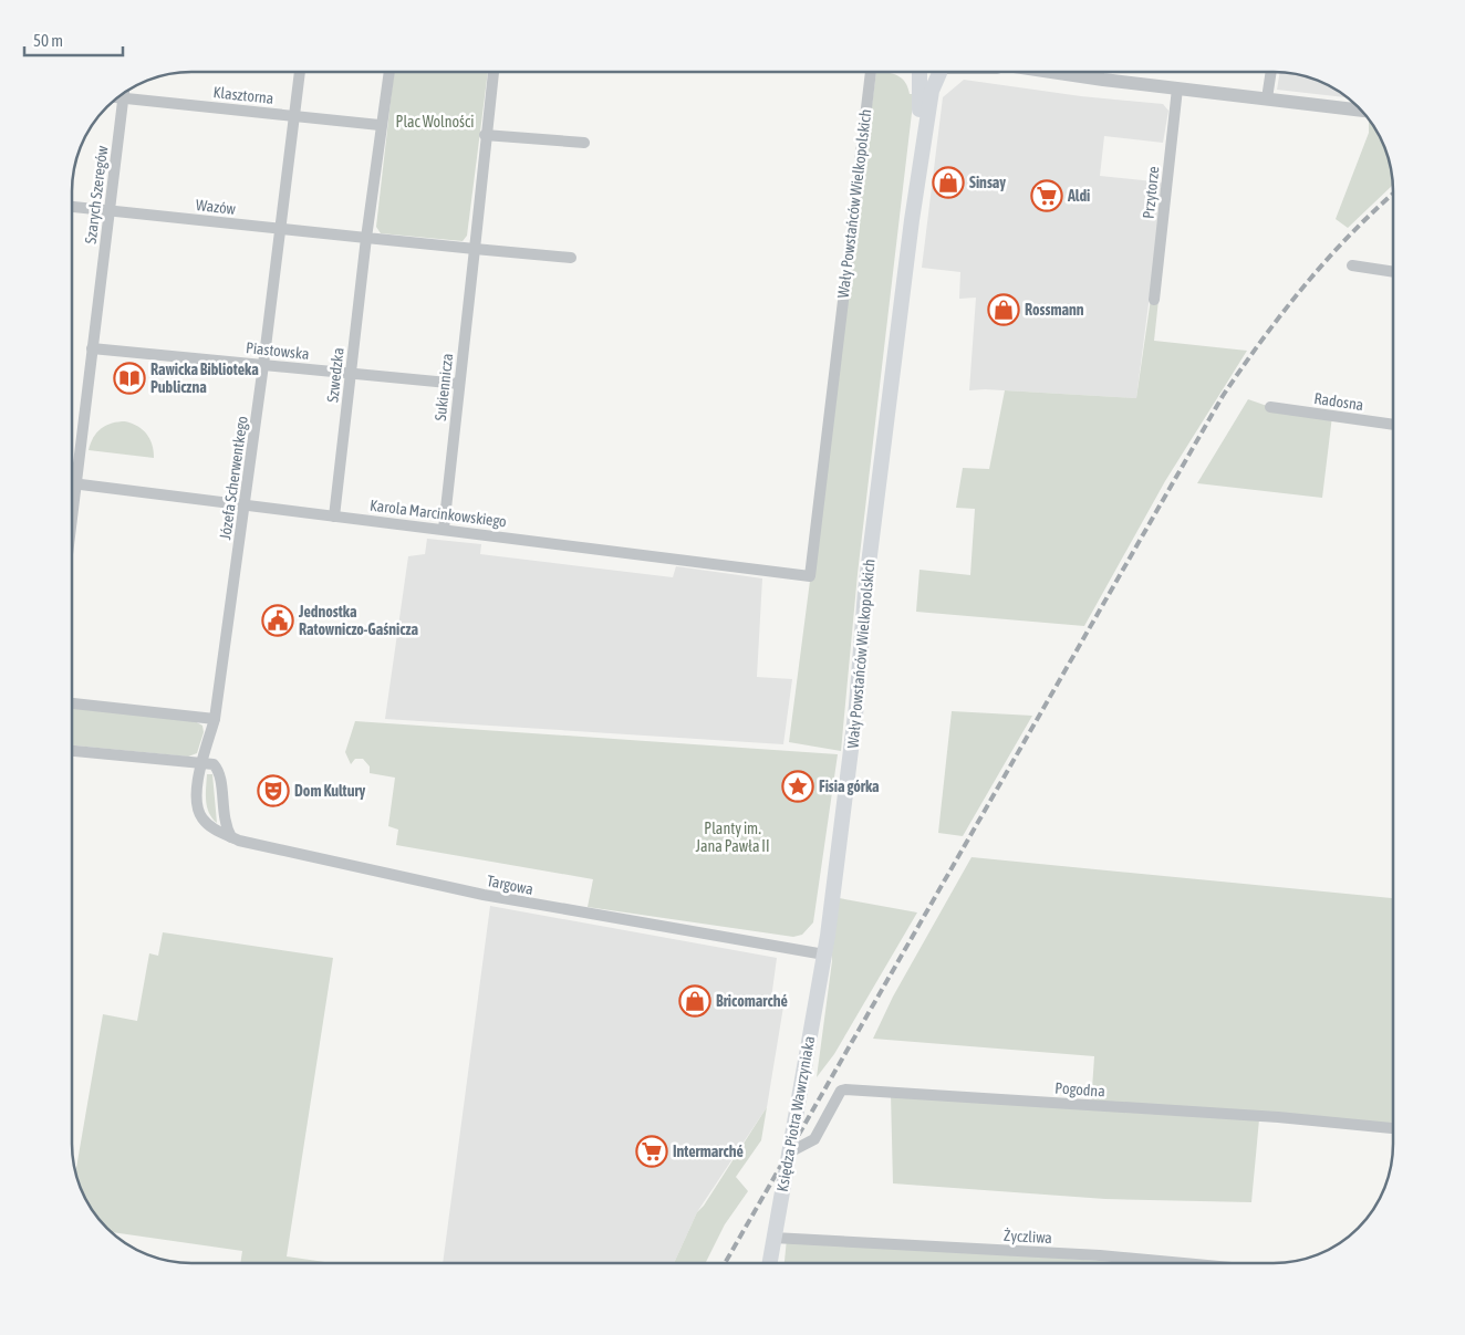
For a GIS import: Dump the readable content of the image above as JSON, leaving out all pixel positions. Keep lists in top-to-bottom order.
{
  "streets": {
    "main road": ["Wały Powstańców Wielkopolskich", "Księdza Piotra Wawrzyniaka"],
    "street": [
      "Klasztorna",
      "Przytorze",
      "Szarych Szeregów",
      "Wazów",
      "Piastowska",
      "Szwedzka",
      "Sukiennicza",
      "Radosna",
      "Józefa Scherwentkego",
      "Karola Marcinkowskiego",
      "Targowa",
      "Pogodna",
      "Życzliwa"
    ]
  },
  "crossings": [
    ["Klasztorna", "Szarych Szeregów"],
    ["Klasztorna", "Józefa Scherwentkego"],
    ["Szarych Szeregów", "Wazów"],
    ["Szarych Szeregów", "Piastowska"],
    ["Szarych Szeregów", "Karola Marcinkowskiego"],
    ["Wały Powstańców Wielkopolskich", "Karola Marcinkowskiego"],
    ["Wały Powstańców Wielkopolskich", "Targowa"],
    ["Wały Powstańców Wielkopolskich", "Księdza Piotra Wawrzyniaka"],
    ["Wazów", "Szwedzka"],
    ["Wazów", "Józefa Scherwentkego"],
    ["Piastowska", "Szwedzka"],
    ["Piastowska", "Sukiennicza"],
    ["Piastowska", "Józefa Scherwentkego"],
    ["Szwedzka", "Karola Marcinkowskiego"],
    ["Sukiennicza", "Karola Marcinkowskiego"],
    ["Józefa Scherwentkego", "Karola Marcinkowskiego"],
    ["Józefa Scherwentkego", "Targowa"],
    ["Targowa", "Księdza Piotra Wawrzyniaka"],
    ["Pogodna", "Księdza Piotra Wawrzyniaka"],
    ["Księdza Piotra Wawrzyniaka", "Życzliwa"]
  ],
  "parks": ["Plac Wolności", "Planty im. Jana Pawła II"],
  "places": {
    "shop": ["Sinsay", "Rossmann", "Bricomarché"],
    "supermarket": ["Aldi", "Intermarché"],
    "library": ["Rawicka Biblioteka Publiczna"],
    "public building": ["Jednostka Ratowniczo-Gaśnicza"],
    "place": ["Fisia górka"],
    "theatre": ["Dom Kultury"]
  },
  "scale_bar": "50 m"
}
